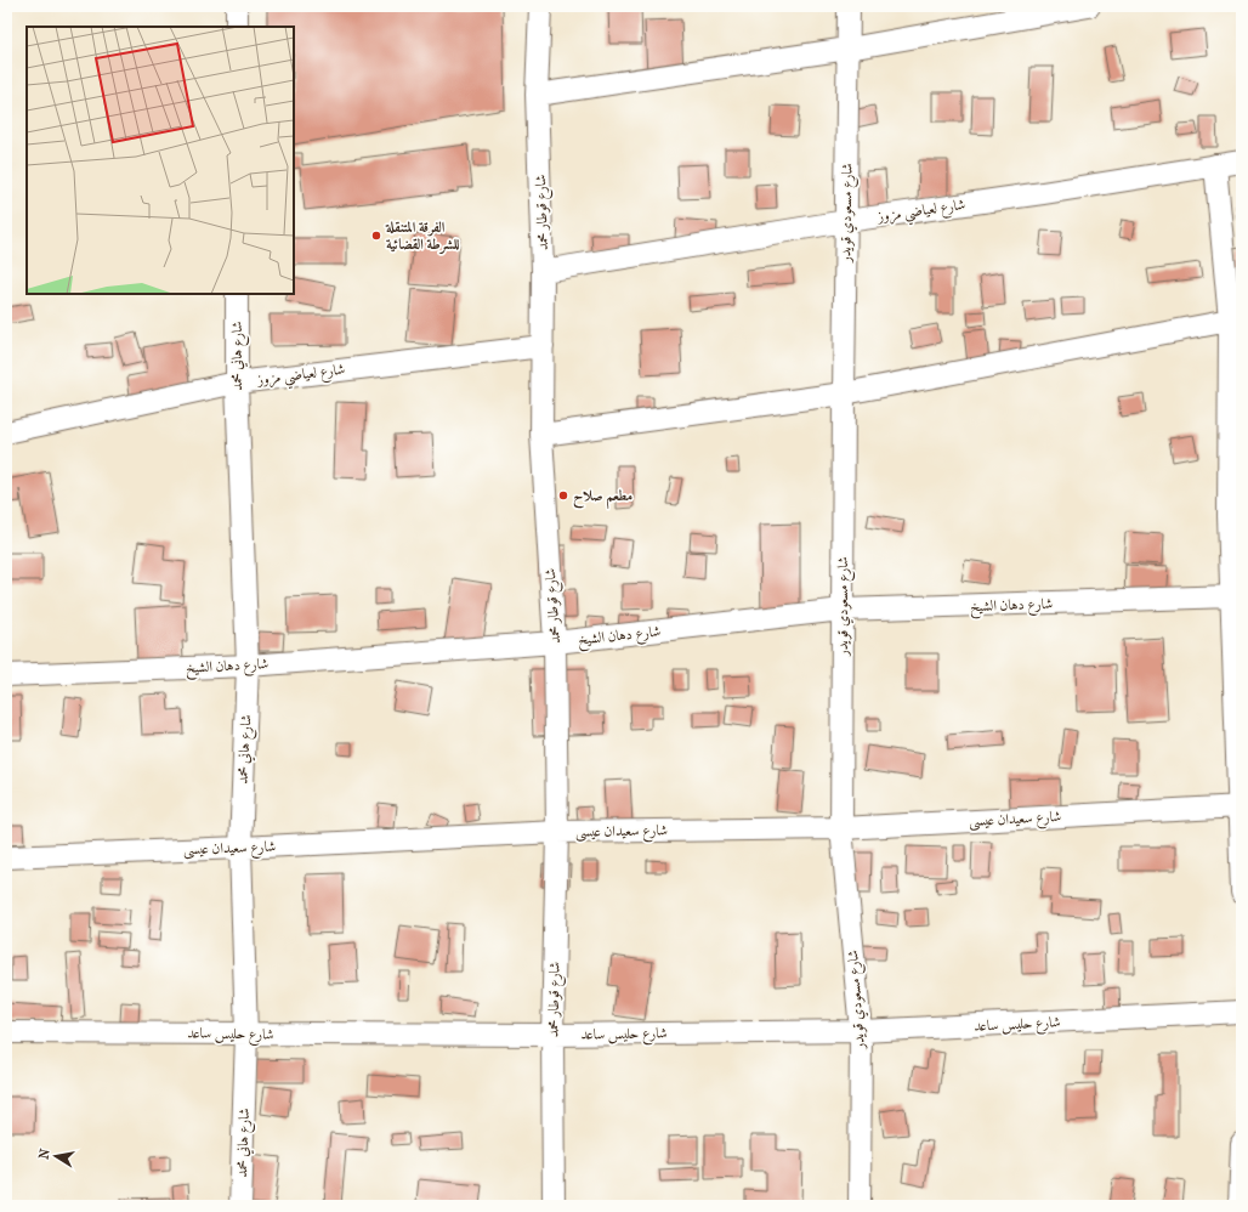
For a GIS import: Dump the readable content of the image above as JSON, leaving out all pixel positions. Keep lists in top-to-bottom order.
{
  "streets": {
    "street": [
      "شارع لعياضي مزوز",
      "شارع قوطار محمد",
      "شارع مسعودي قويدر",
      "شارع هاني محمد",
      "شارع دهان الشيخ",
      "شارع سعيدان عيسى",
      "شارع حليس ساعد"
    ]
  },
  "crossings": [
    ["شارع لعياضي مزوز", "شارع قوطار محمد"],
    ["شارع لعياضي مزوز", "شارع مسعودي قويدر"],
    ["شارع لعياضي مزوز", "شارع هاني محمد"],
    ["شارع قوطار محمد", "شارع دهان الشيخ"],
    ["شارع قوطار محمد", "شارع سعيدان عيسى"],
    ["شارع قوطار محمد", "شارع حليس ساعد"],
    ["شارع مسعودي قويدر", "شارع دهان الشيخ"],
    ["شارع مسعودي قويدر", "شارع سعيدان عيسى"],
    ["شارع مسعودي قويدر", "شارع حليس ساعد"],
    ["شارع هاني محمد", "شارع دهان الشيخ"],
    ["شارع هاني محمد", "شارع سعيدان عيسى"],
    ["شارع هاني محمد", "شارع حليس ساعد"]
  ],
  "places": ["الفرقة المتنقلة للشرطة القضائية", "مطعم صلاح"],
  "north": "left"
}
